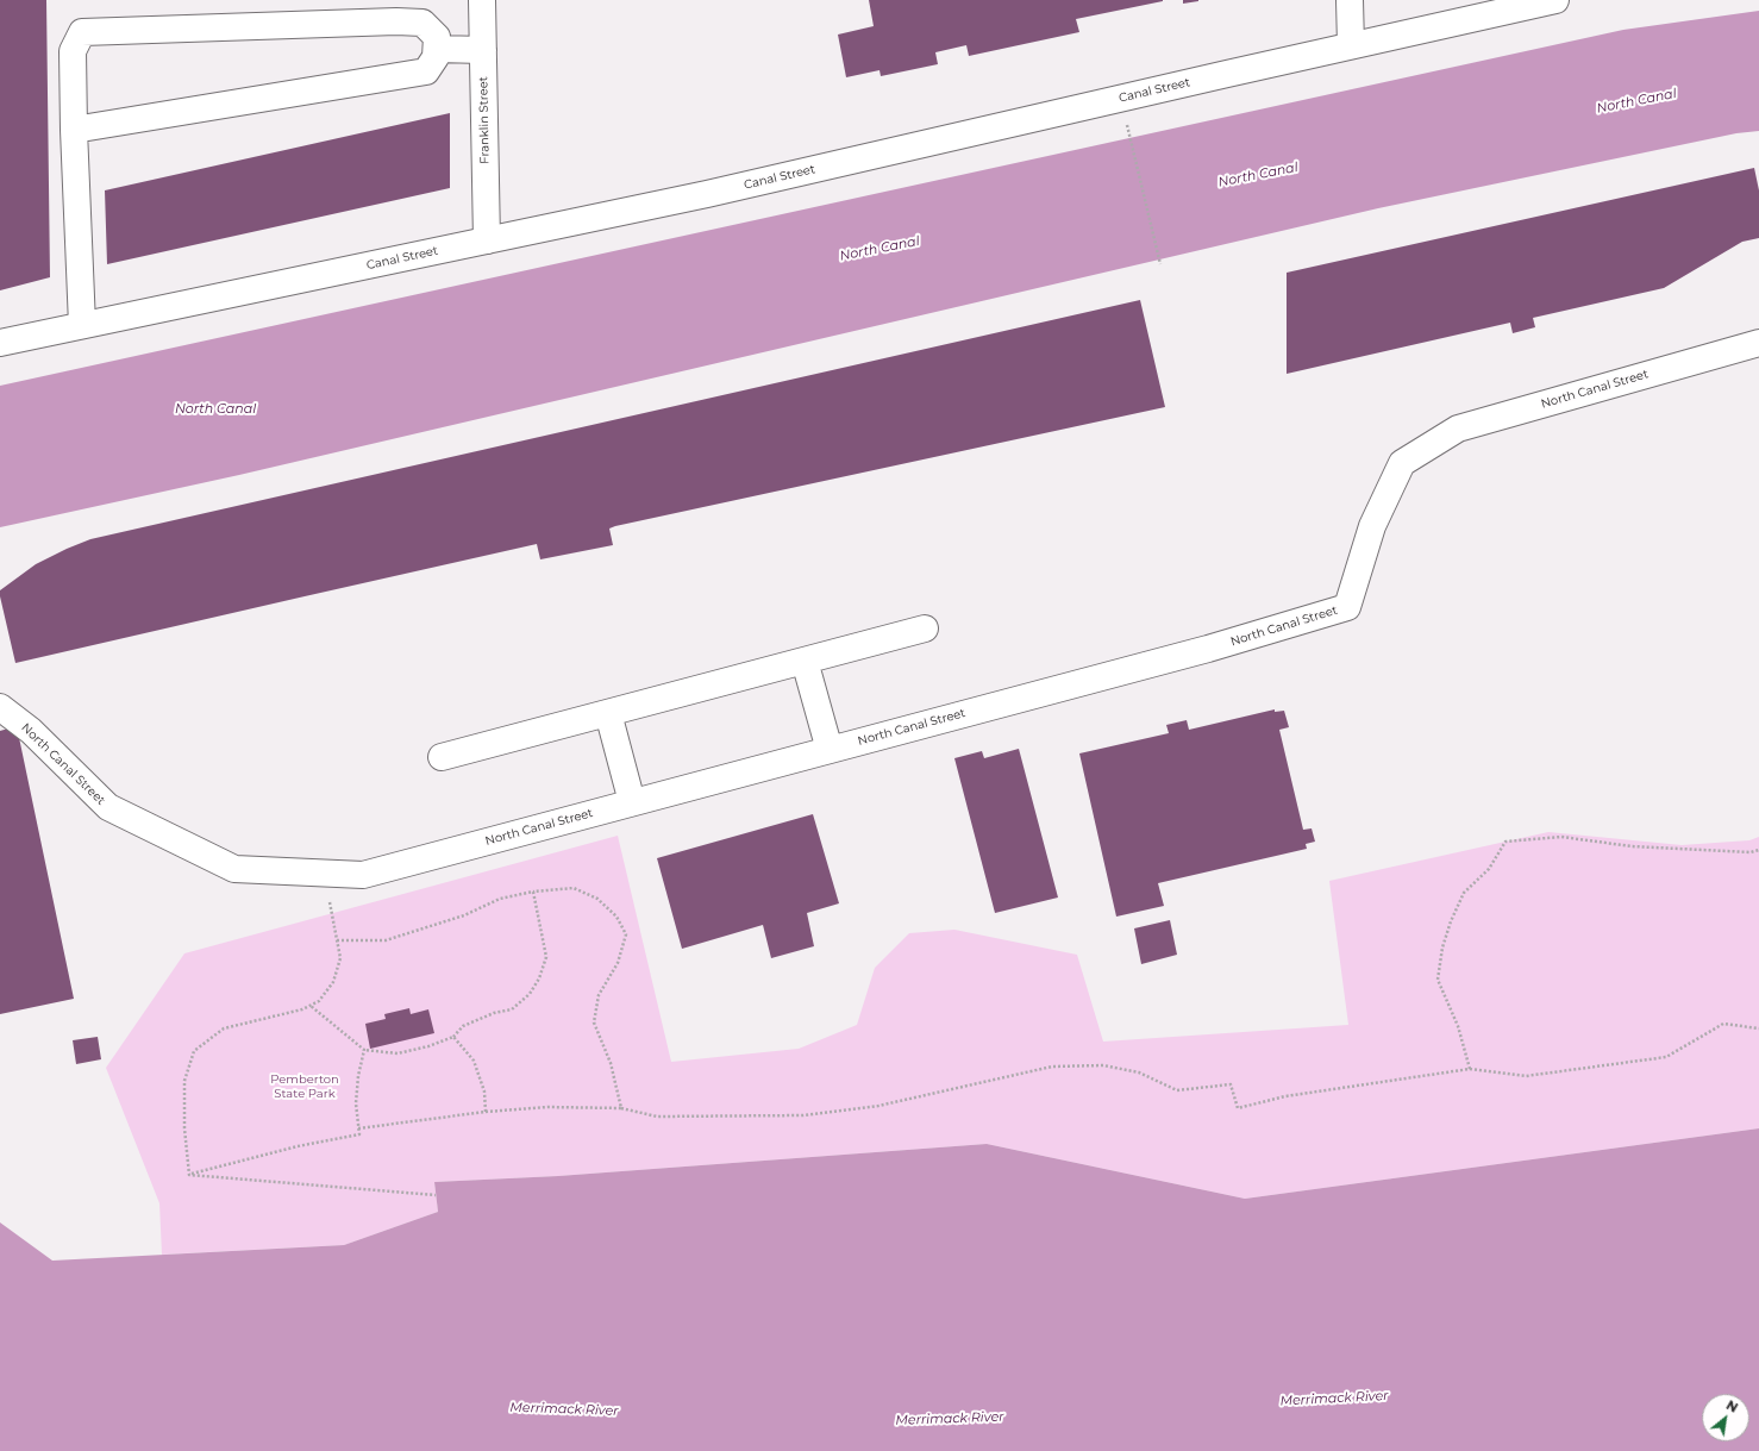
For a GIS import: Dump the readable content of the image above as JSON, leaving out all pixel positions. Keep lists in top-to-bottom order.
{
  "streets": {
    "street": ["Canal Street", "Franklin Street", "North Canal Street"]
  },
  "crossings": [
    ["Canal Street", "Franklin Street"]
  ],
  "water": ["North Canal", "Merrimack River"],
  "parks": ["Pemberton State Park"],
  "north": "top right"
}
